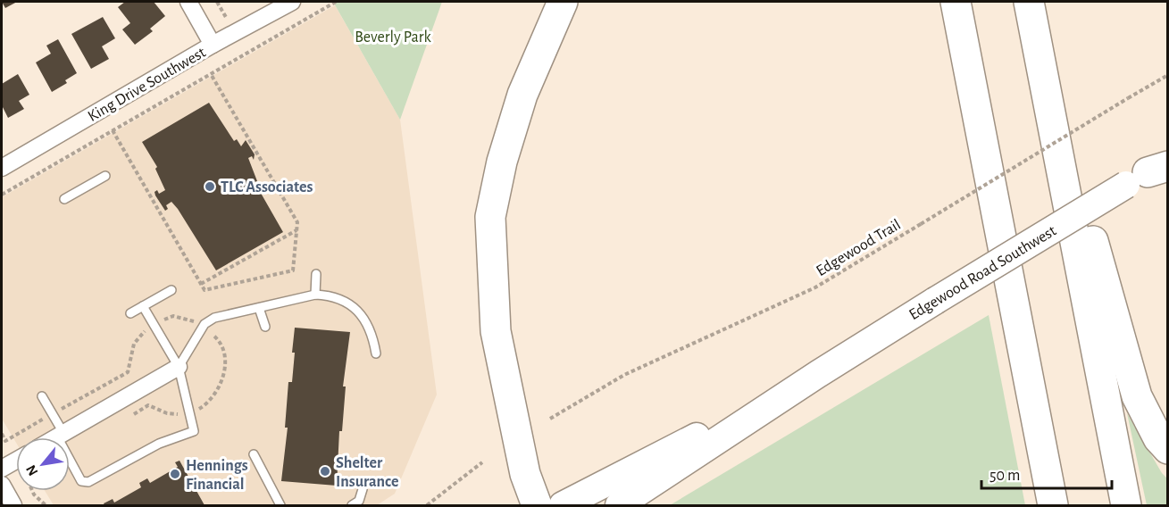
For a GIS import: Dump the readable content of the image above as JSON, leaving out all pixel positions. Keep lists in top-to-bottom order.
{
  "streets": {
    "main road": ["Edgewood Road Southwest"],
    "street": ["King Drive Southwest"],
    "path": ["Edgewood Trail"]
  },
  "parks": ["Beverly Park"],
  "places": ["TLC Associates", "Shelter Insurance", "Hennings Financial"],
  "scale_bar": "50 m",
  "north": "bottom left"
}
